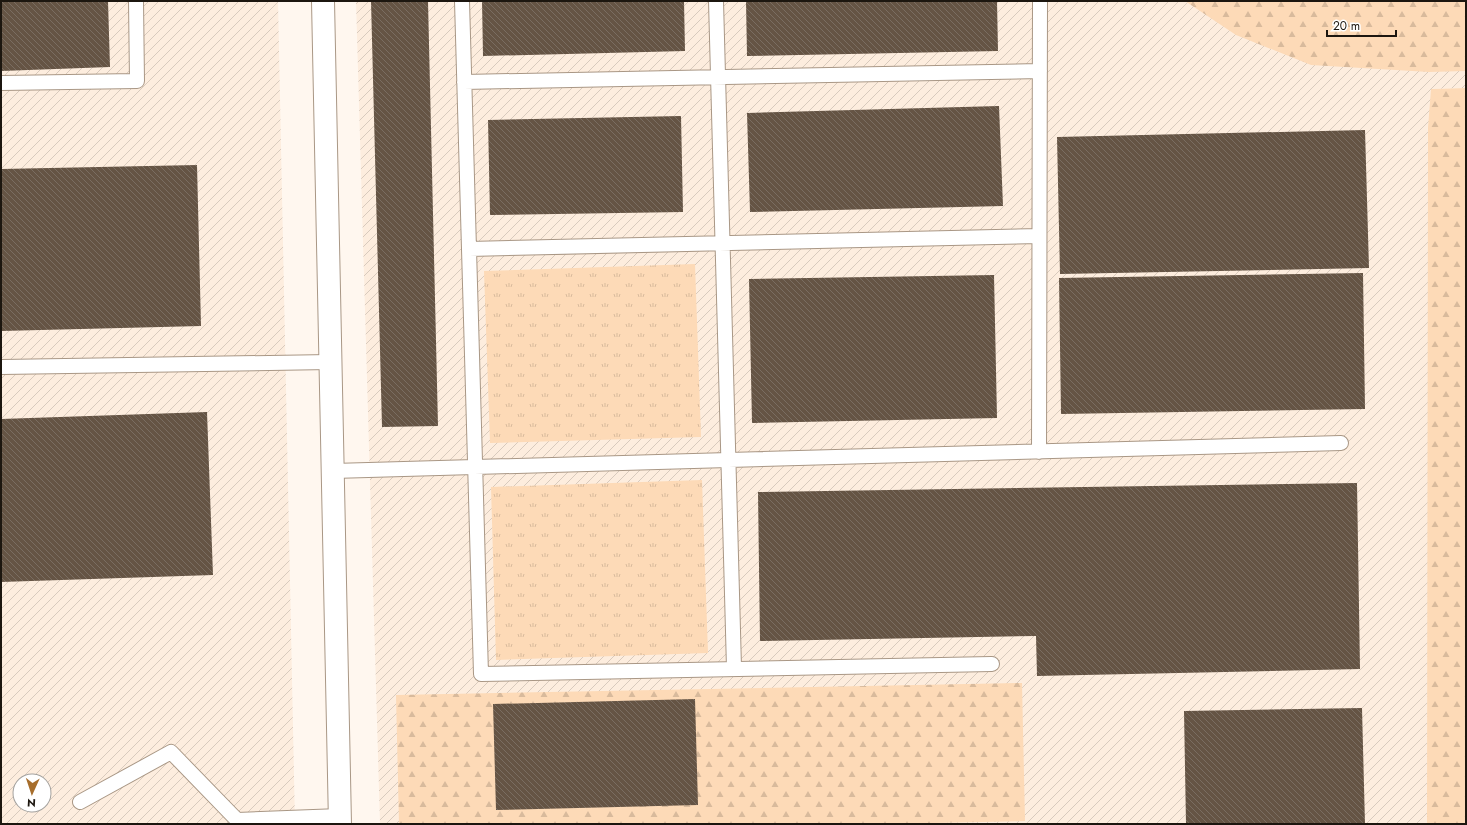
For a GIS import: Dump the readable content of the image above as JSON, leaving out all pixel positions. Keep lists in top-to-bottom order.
{
  "scale_bar": "20 m",
  "north": "bottom"
}
